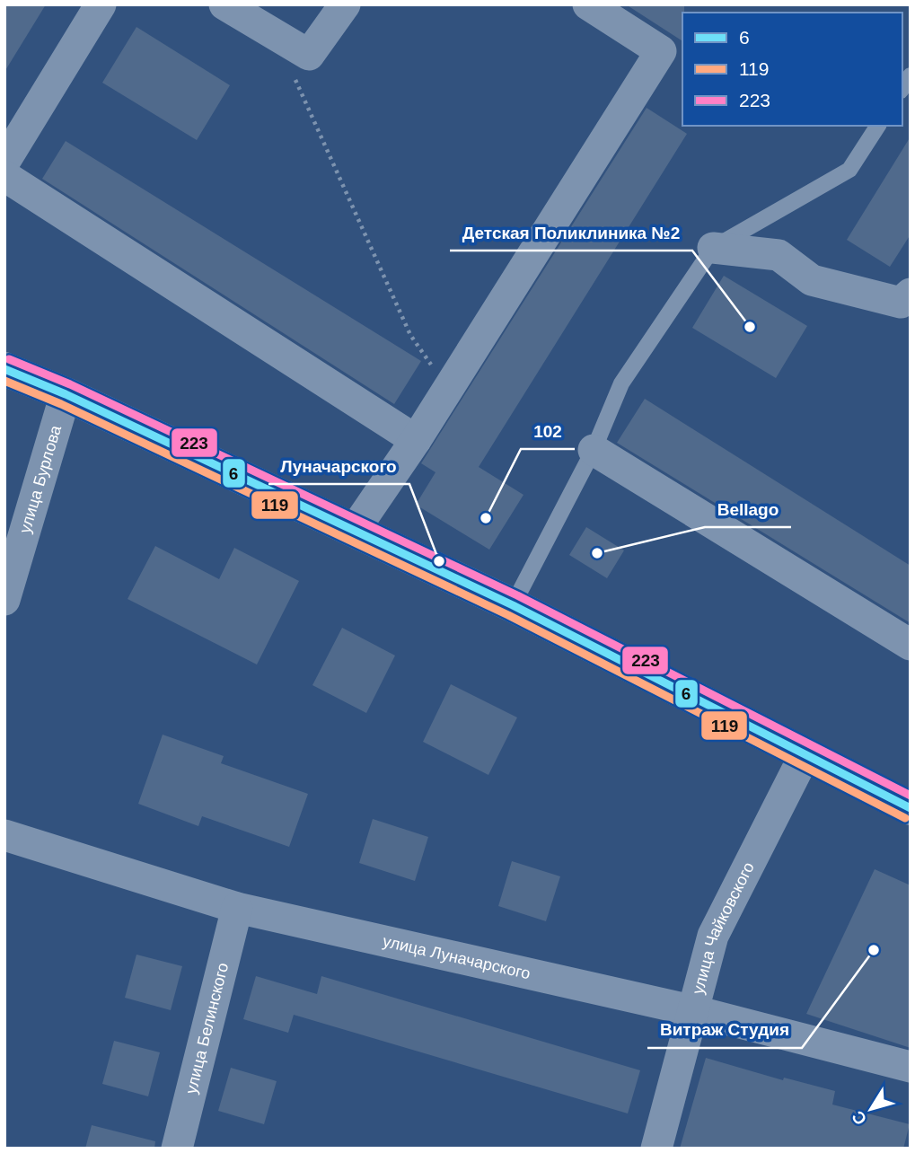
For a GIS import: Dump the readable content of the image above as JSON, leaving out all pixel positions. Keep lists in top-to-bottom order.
{
  "streets": {
    "street": [
      "улица Бурлова",
      "улица Чайковского",
      "улица Луначарского",
      "улица Белинского"
    ]
  },
  "crossings": [
    ["улица Чайковского", "улица Луначарского"],
    ["улица Луначарского", "улица Белинского"]
  ],
  "places": [
    "Детская Поликлиника №2",
    "102",
    "Bellago",
    "Луначарского",
    "Витраж Студия"
  ],
  "lines": ["transit line 223", "transit line 6", "transit line 119"],
  "legend": ["6", "119", "223"],
  "north": "bottom left"
}
